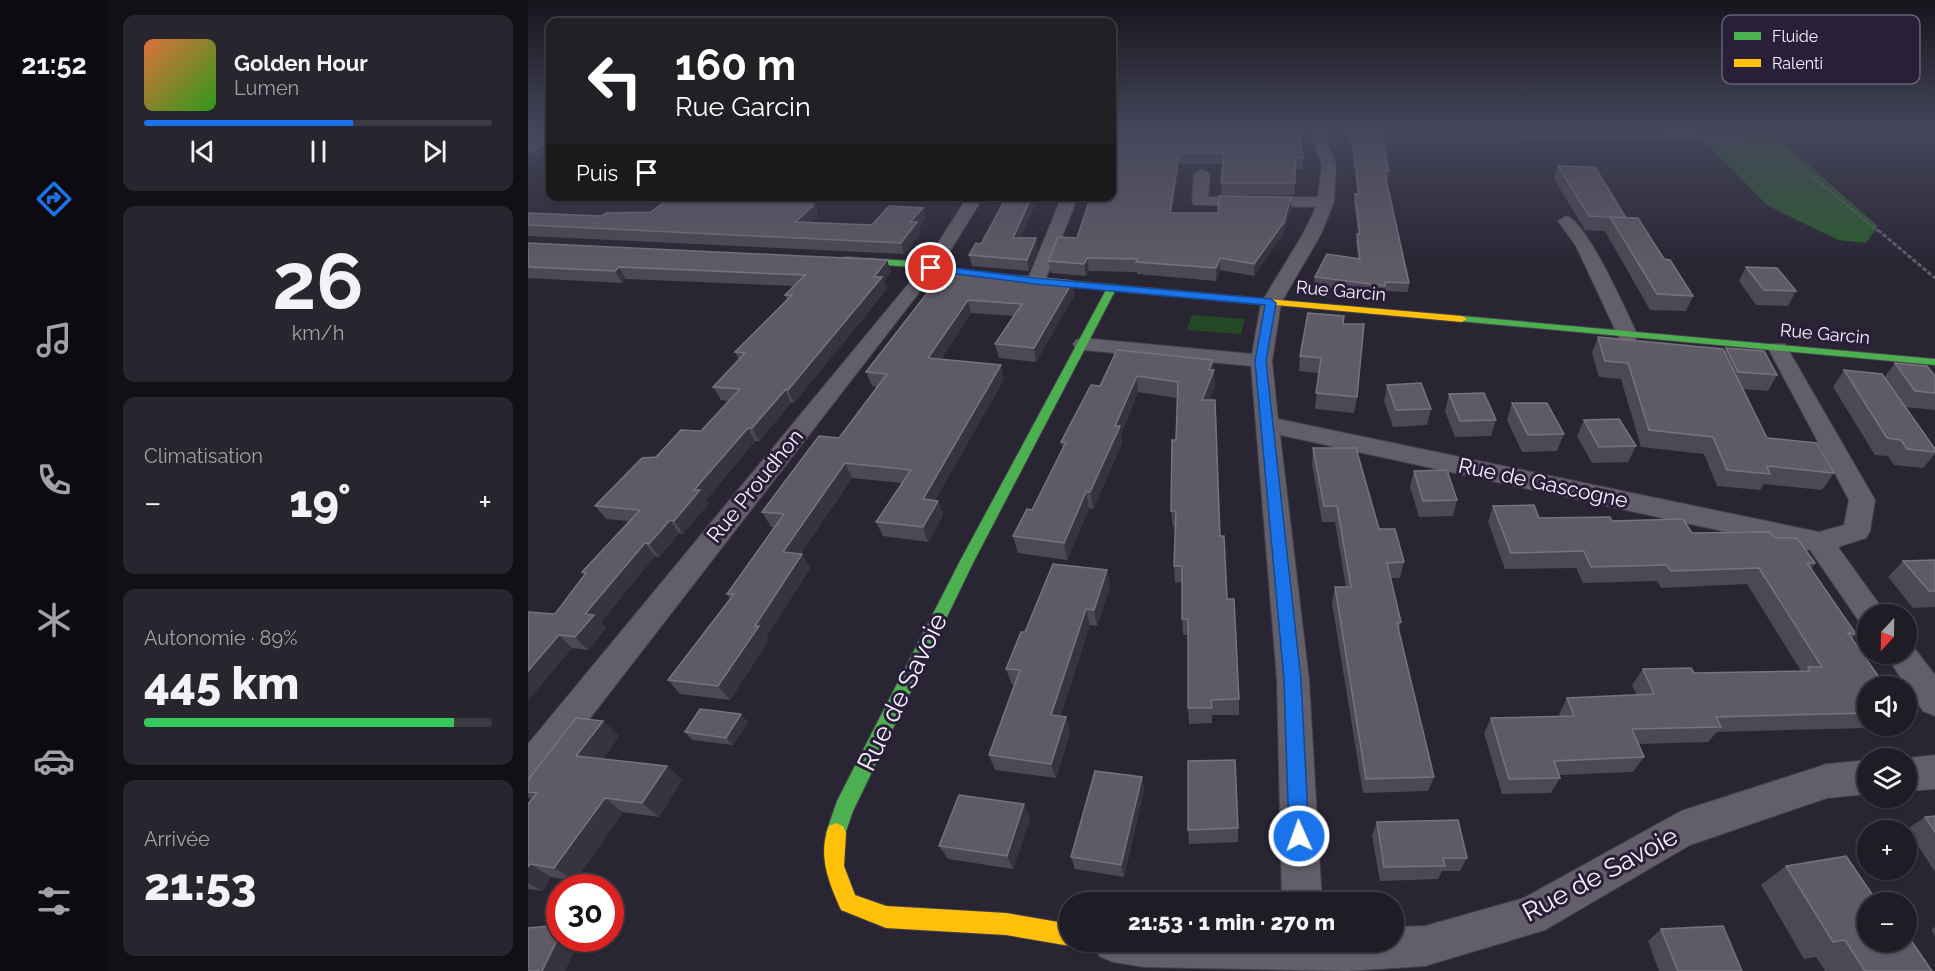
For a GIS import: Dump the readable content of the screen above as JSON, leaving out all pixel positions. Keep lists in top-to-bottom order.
{
  "streets": {
    "street": [
      "Rue Garcin",
      "Rue de Gascogne",
      "Rue Proudhon",
      "Rue de Savoie"
    ]
  },
  "crossings": [
    ["Rue Garcin", "Rue Proudhon"],
    ["Rue Garcin", "Rue de Savoie"]
  ],
  "legend": ["Fluide", "Ralenti"],
  "north": "bottom",
  "page": {
    "tabs": "21:52",
    "turn": ["160 m", "Rue Garcin"],
    "song": ["Golden Hour", "Lumen"],
    "then": "Puis",
    "tile": [
      ["26", "km/h"],
      "Climatisation",
      ["Autonomie · 89%", "445 km"],
      ["Arrivée", "21:53"]
    ],
    "heat": ["−", "19°", "+"],
    "map_buttons": ["+", "−"],
    "limit": "30",
    "trip": "21:53 · 1 min · 270 m"
  }
}
